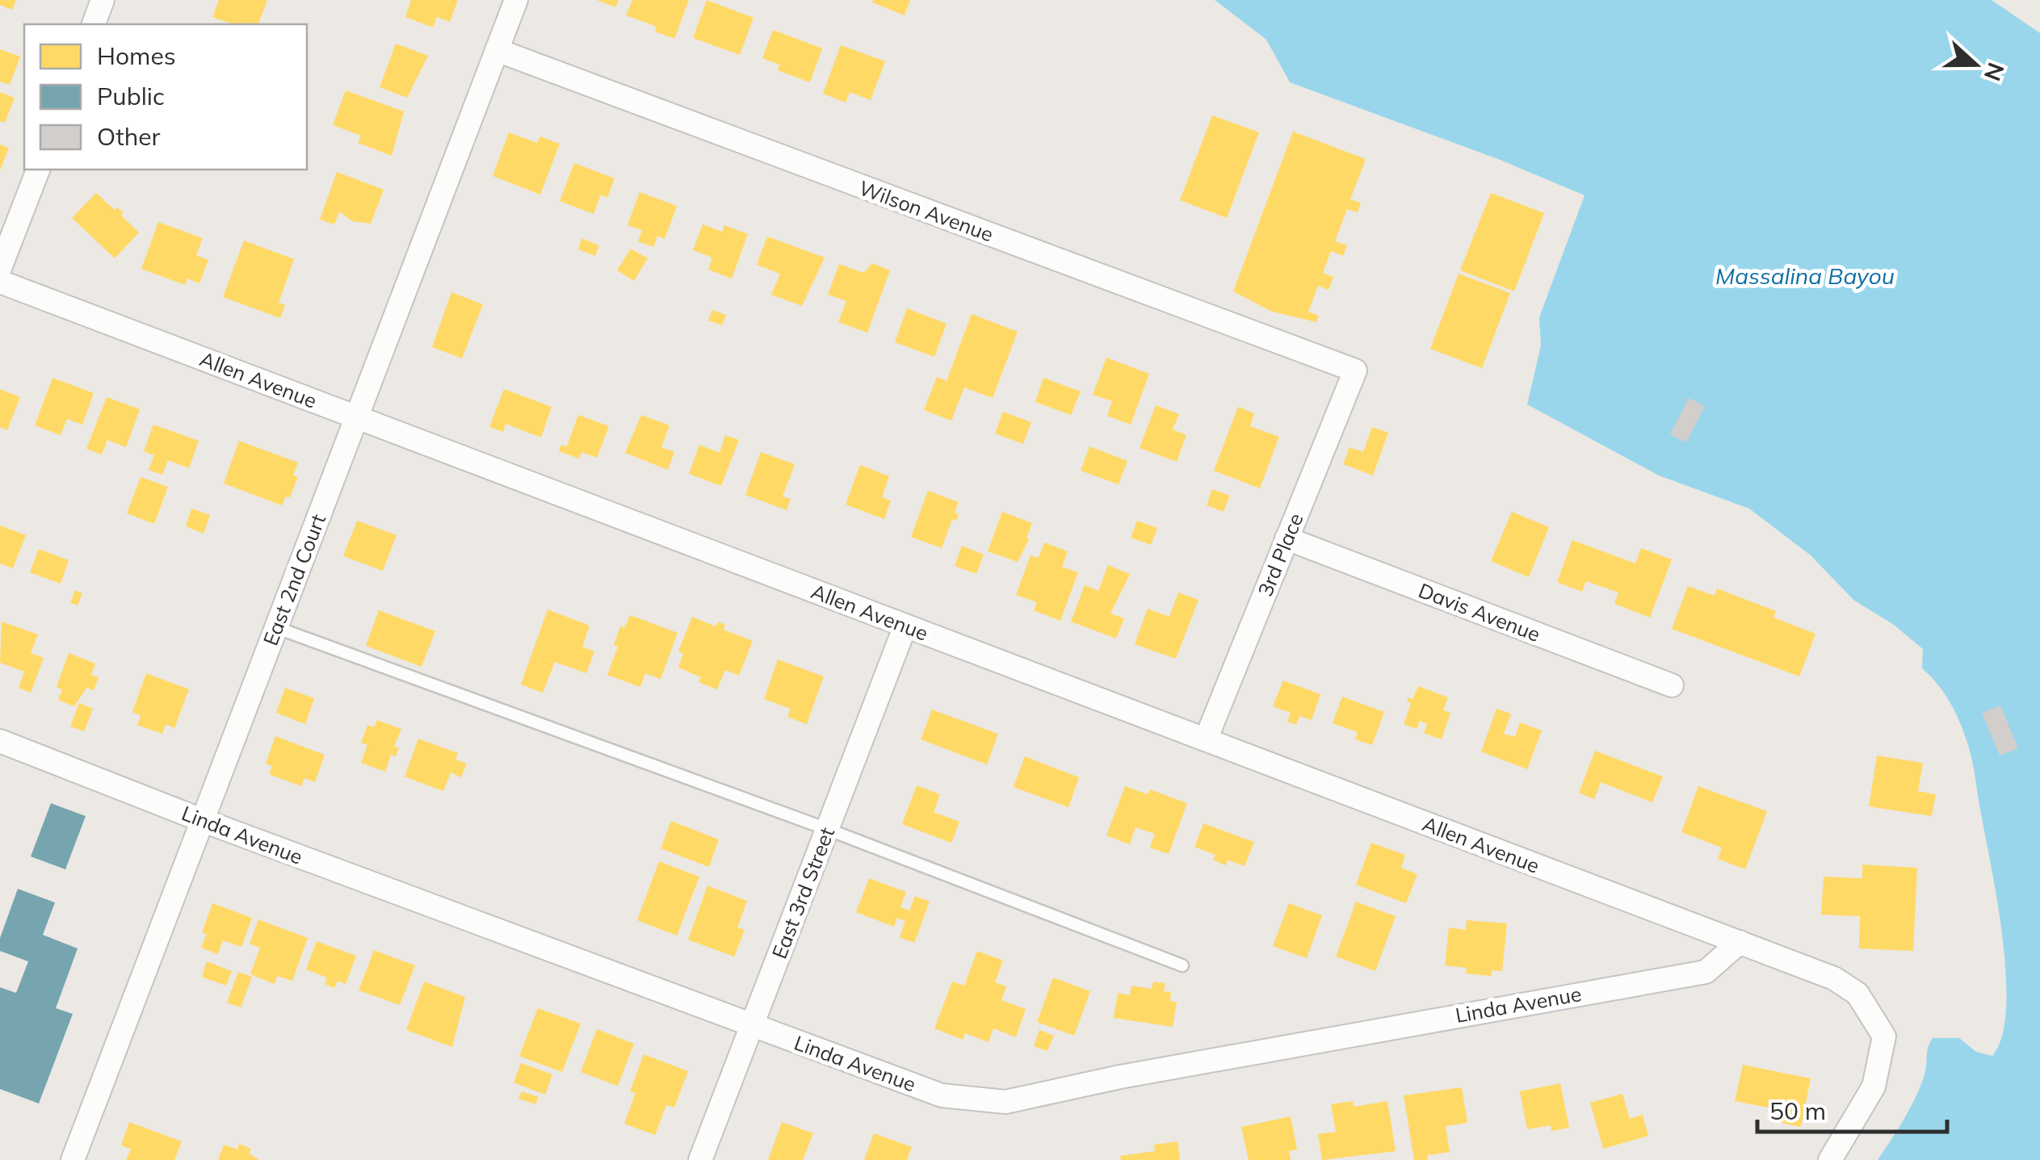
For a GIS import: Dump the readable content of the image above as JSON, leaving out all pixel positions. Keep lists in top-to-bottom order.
{
  "streets": {
    "street": [
      "Wilson Avenue",
      "Allen Avenue",
      "3rd Place",
      "East 2nd Court",
      "Davis Avenue",
      "Linda Avenue",
      "East 3rd Street"
    ]
  },
  "crossings": [
    ["Wilson Avenue", "3rd Place"],
    ["Wilson Avenue", "East 2nd Court"],
    ["Allen Avenue", "3rd Place"],
    ["Allen Avenue", "East 2nd Court"],
    ["Allen Avenue", "Linda Avenue"],
    ["Allen Avenue", "East 3rd Street"],
    ["3rd Place", "Davis Avenue"],
    ["East 2nd Court", "Linda Avenue"],
    ["Linda Avenue", "East 3rd Street"]
  ],
  "water": ["Massalina Bayou"],
  "legend": ["Homes", "Public", "Other"],
  "scale_bar": "50 m",
  "north": "right"
}
